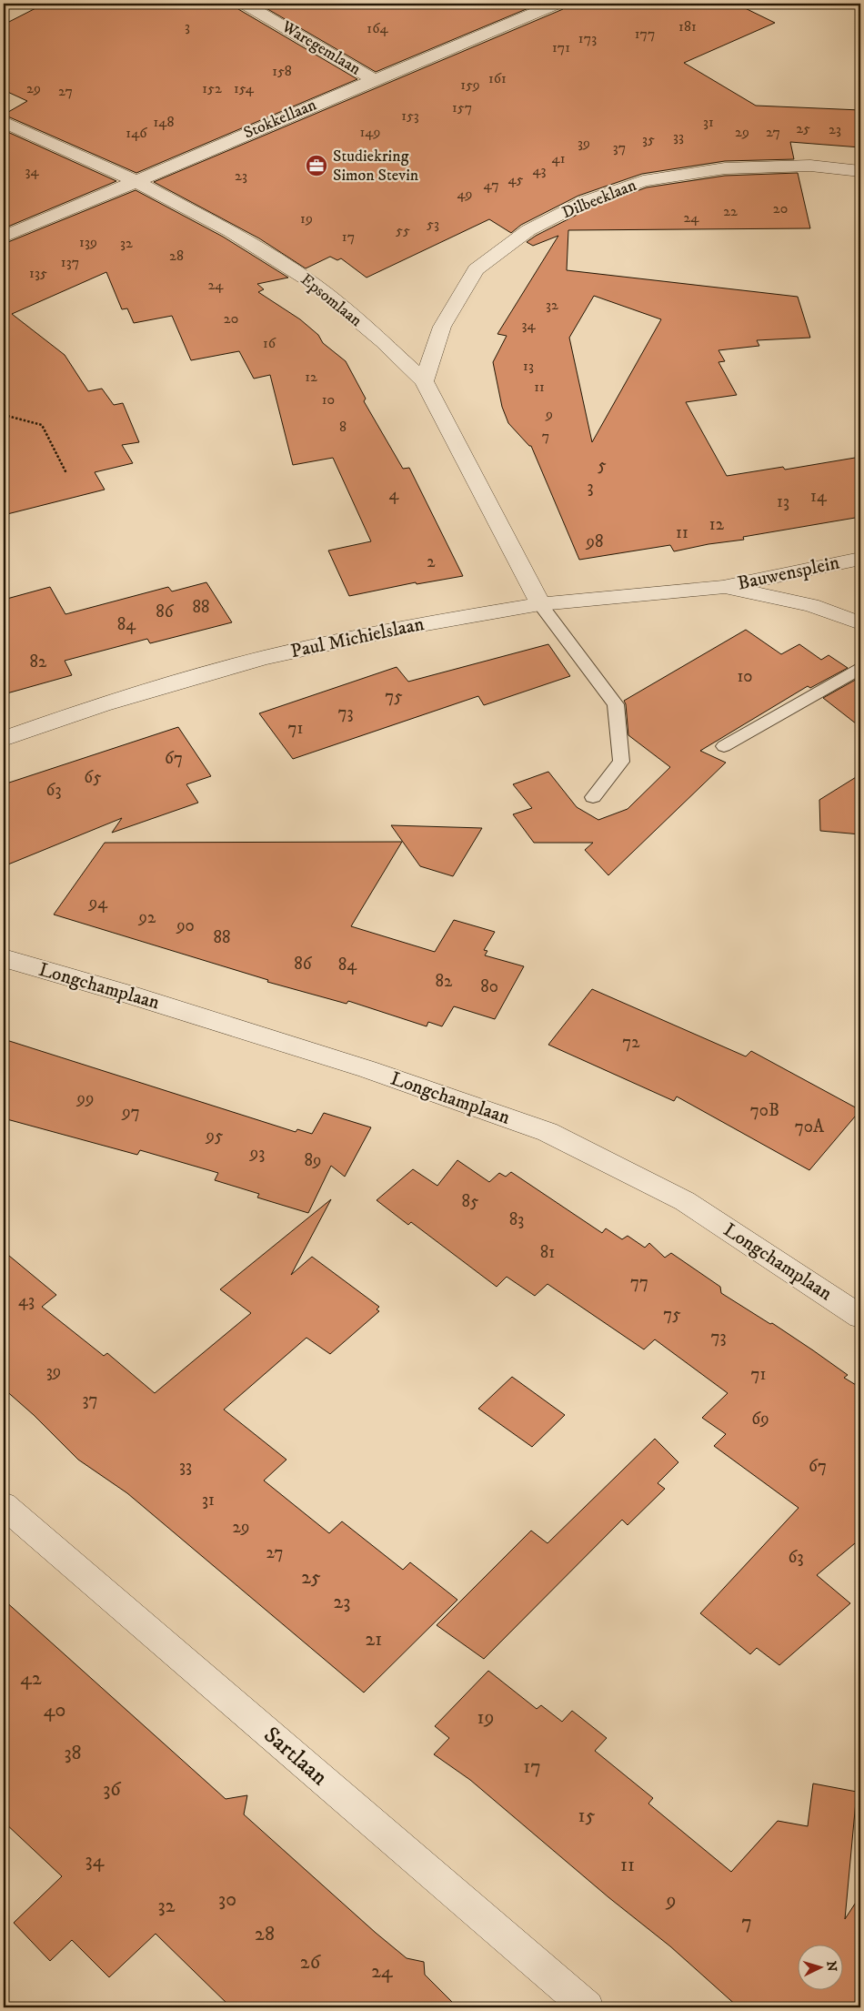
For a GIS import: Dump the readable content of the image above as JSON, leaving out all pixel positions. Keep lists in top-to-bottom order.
{
  "streets": {
    "street": [
      "Waregemlaan",
      "Stokkellaan",
      "Dilbeeklaan",
      "Epsomlaan",
      "Bauwensplein",
      "Paul Michielslaan",
      "Longchamplaan",
      "Sartlaan"
    ]
  },
  "crossings": [
    ["Waregemlaan", "Stokkellaan"],
    ["Stokkellaan", "Epsomlaan"],
    ["Dilbeeklaan", "Epsomlaan"],
    ["Epsomlaan", "Paul Michielslaan"],
    ["Bauwensplein", "Paul Michielslaan"]
  ],
  "places": {
    "office": ["Studiekring Simon Stevin"]
  },
  "house_numbers": [
    "3",
    "181",
    "164",
    "177",
    "173",
    "171",
    "158",
    "161",
    "159",
    "29",
    "152",
    "154",
    "27",
    "157",
    "153",
    "148",
    "31",
    "25",
    "23",
    "149",
    "29",
    "27",
    "146",
    "33",
    "35",
    "39",
    "37",
    "41",
    "43",
    "34",
    "23",
    "45",
    "47",
    "49",
    "20",
    "22",
    "24",
    "19",
    "53",
    "55",
    "17",
    "139",
    "32",
    "28",
    "137",
    "135",
    "24",
    "32",
    "20",
    "34",
    "16",
    "13",
    "12",
    "11",
    "10",
    "9",
    "8",
    "7",
    "5",
    "3",
    "4",
    "14",
    "13",
    "12",
    "11",
    "98",
    "2",
    "88",
    "86",
    "84",
    "82",
    "10",
    "75",
    "73",
    "71",
    "67",
    "65",
    "63",
    "94",
    "92",
    "90",
    "88",
    "86",
    "84",
    "82",
    "80",
    "72",
    "99",
    "70B",
    "97",
    "70A",
    "95",
    "93",
    "89",
    "85",
    "83",
    "81",
    "77",
    "43",
    "75",
    "73",
    "39",
    "71",
    "37",
    "69",
    "33",
    "67",
    "31",
    "29",
    "27",
    "63",
    "25",
    "23",
    "21",
    "42",
    "40",
    "19",
    "38",
    "17",
    "36",
    "15",
    "34",
    "11",
    "30",
    "9",
    "32",
    "7",
    "28",
    "26",
    "24"
  ],
  "north": "right"
}
